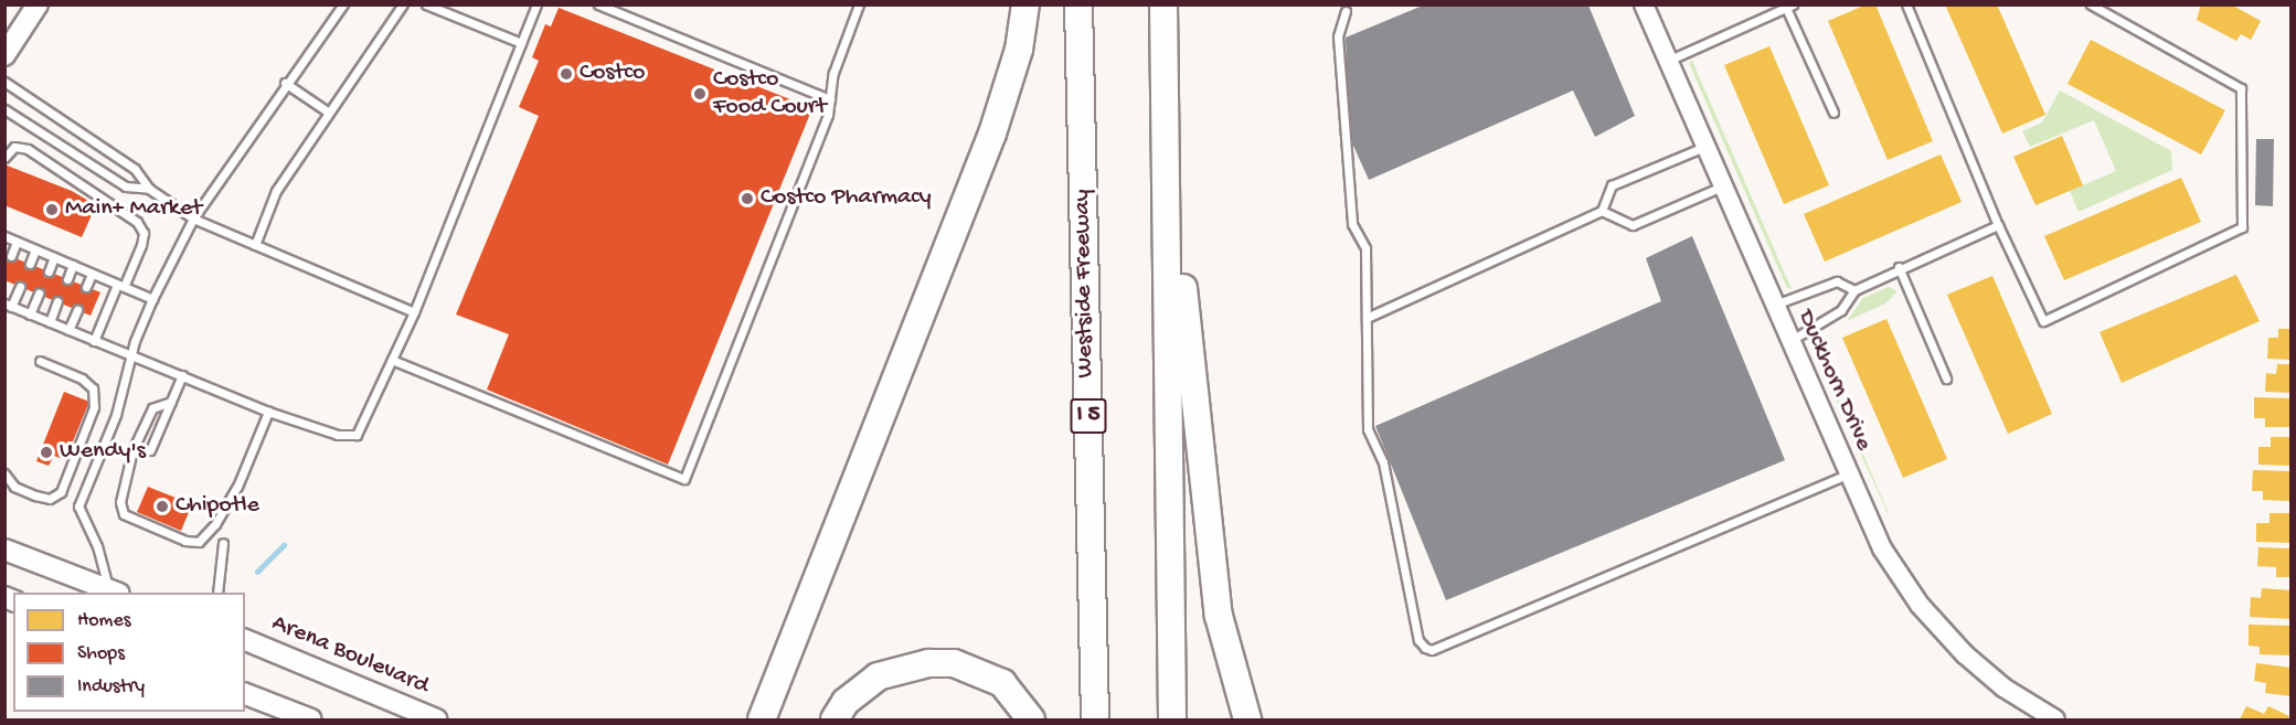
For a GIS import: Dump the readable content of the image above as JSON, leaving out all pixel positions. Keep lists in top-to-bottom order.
{
  "streets": {
    "highway": ["Westside Freeway", "I 5"],
    "main road": ["Arena Boulevard"],
    "street": ["Duckhorn Drive"]
  },
  "places": [
    "Costco",
    "Costco Food Court",
    "Costco Pharmacy",
    "Main+ Market",
    "Wendy's",
    "Chipotle"
  ],
  "legend": ["Homes", "Shops", "Industry"]
}
